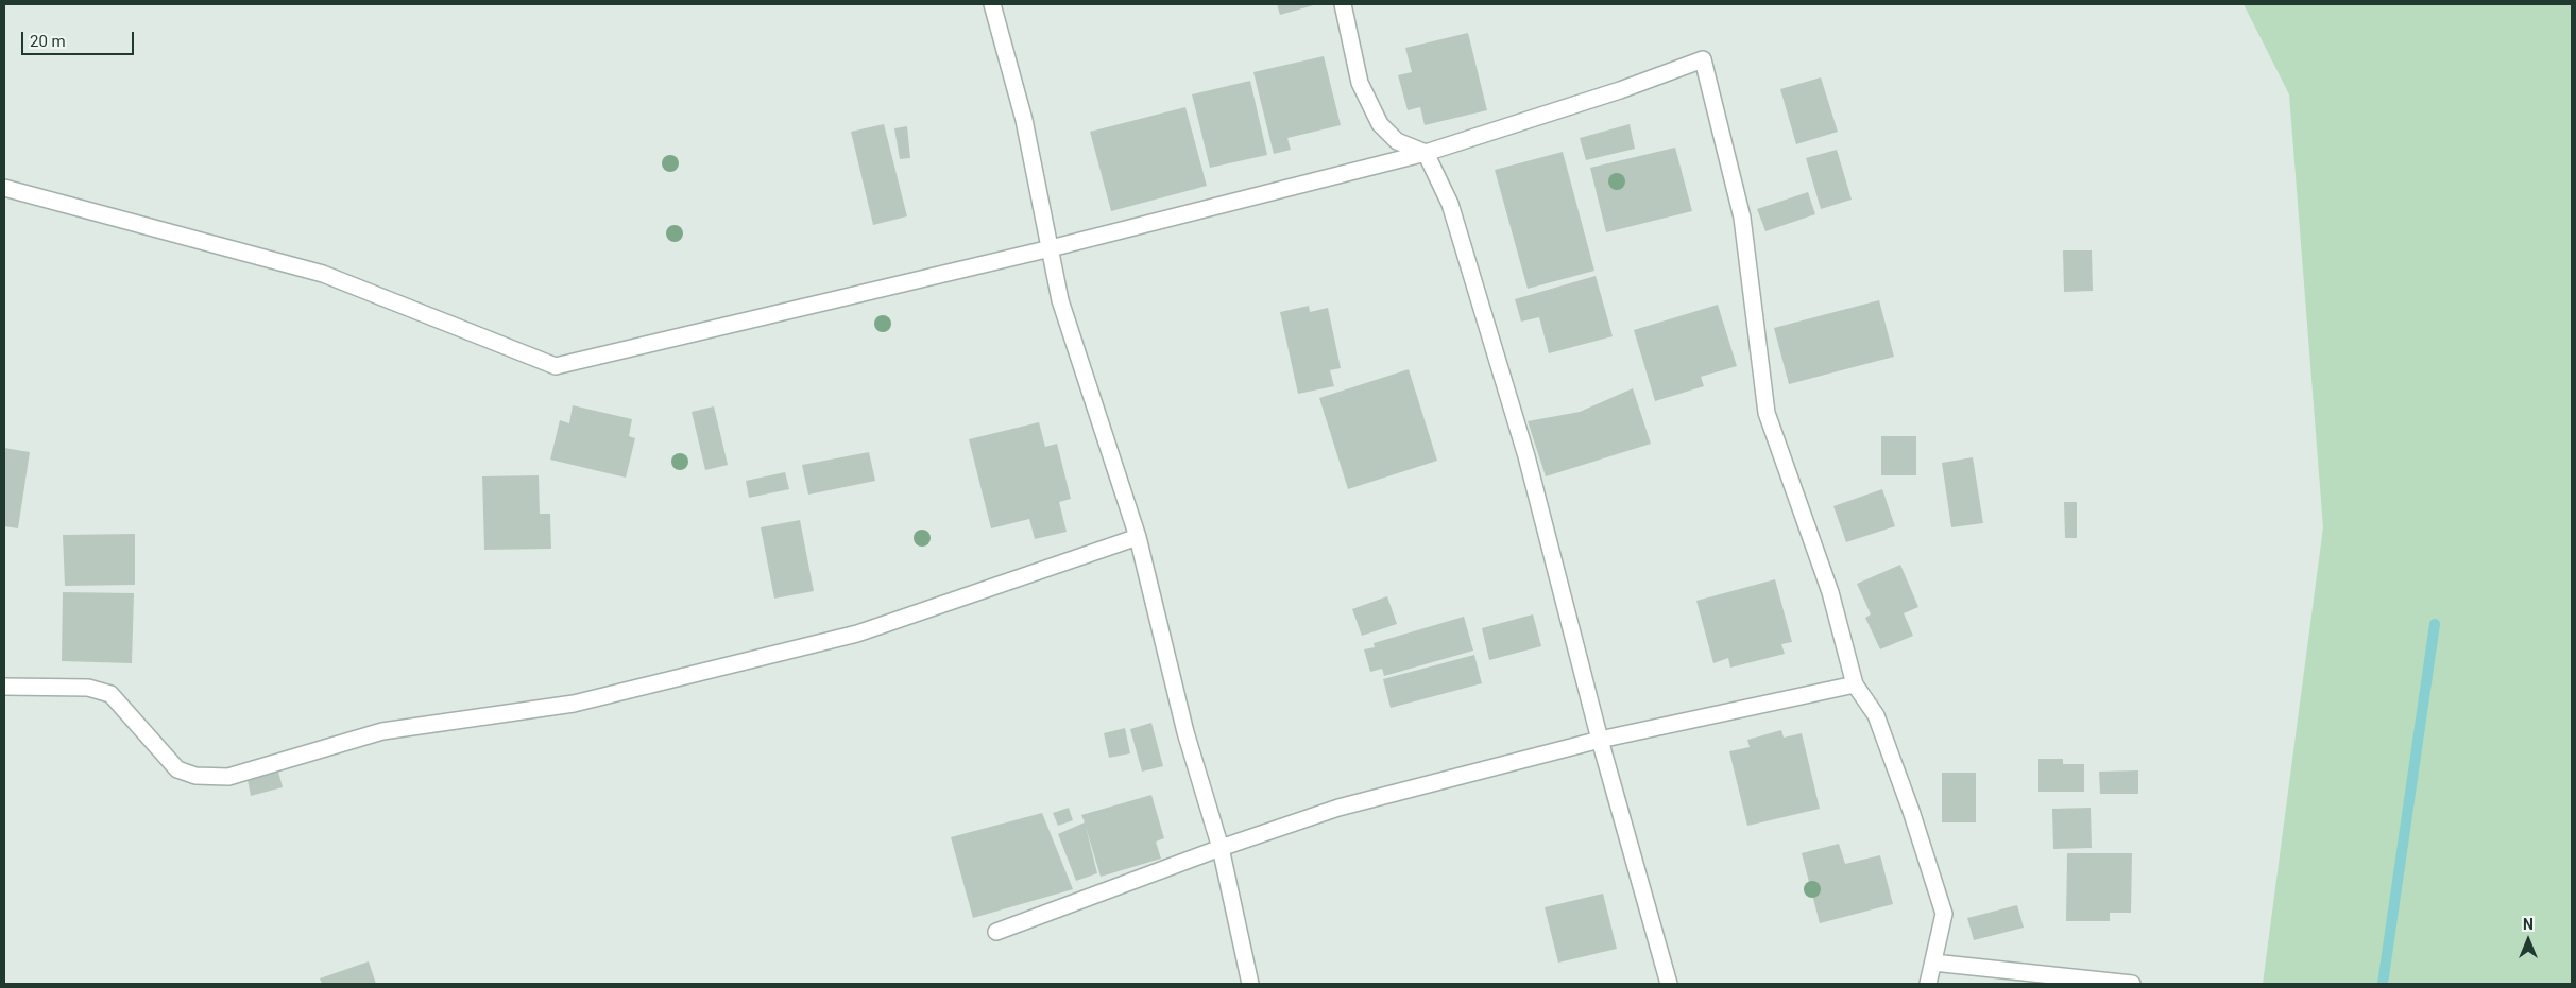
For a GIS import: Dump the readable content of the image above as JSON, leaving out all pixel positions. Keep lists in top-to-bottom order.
{
  "scale_bar": "20 m",
  "north": "top"
}
